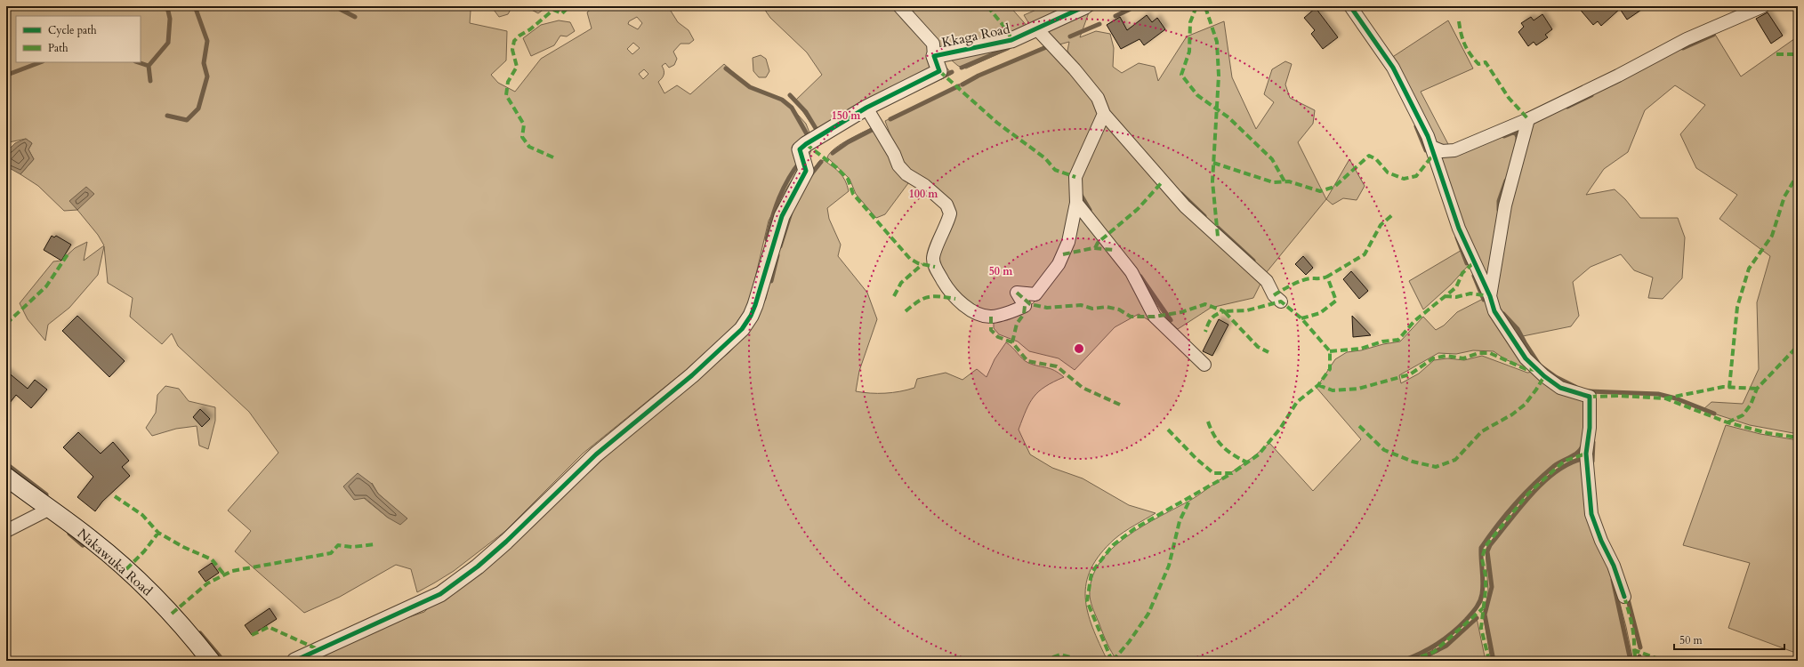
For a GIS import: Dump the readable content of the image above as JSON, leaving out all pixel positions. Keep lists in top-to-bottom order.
{
  "streets": {
    "main road": ["Nakawuka Road"],
    "street": ["Kkaga Road"]
  },
  "legend": ["Cycle path", "Path"],
  "scale_bar": "50 m",
  "rings": ["150 m", "100 m", "50 m"]
}
